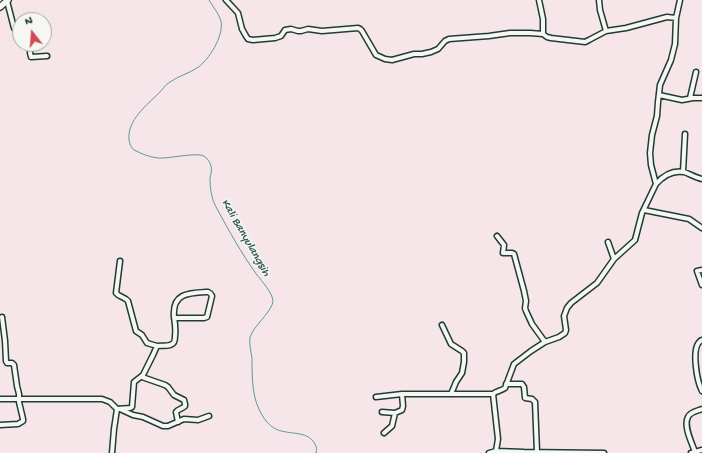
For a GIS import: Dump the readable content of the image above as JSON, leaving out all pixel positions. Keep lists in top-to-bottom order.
{
  "water": ["Kali Banyulangsih"],
  "north": "top"
}
